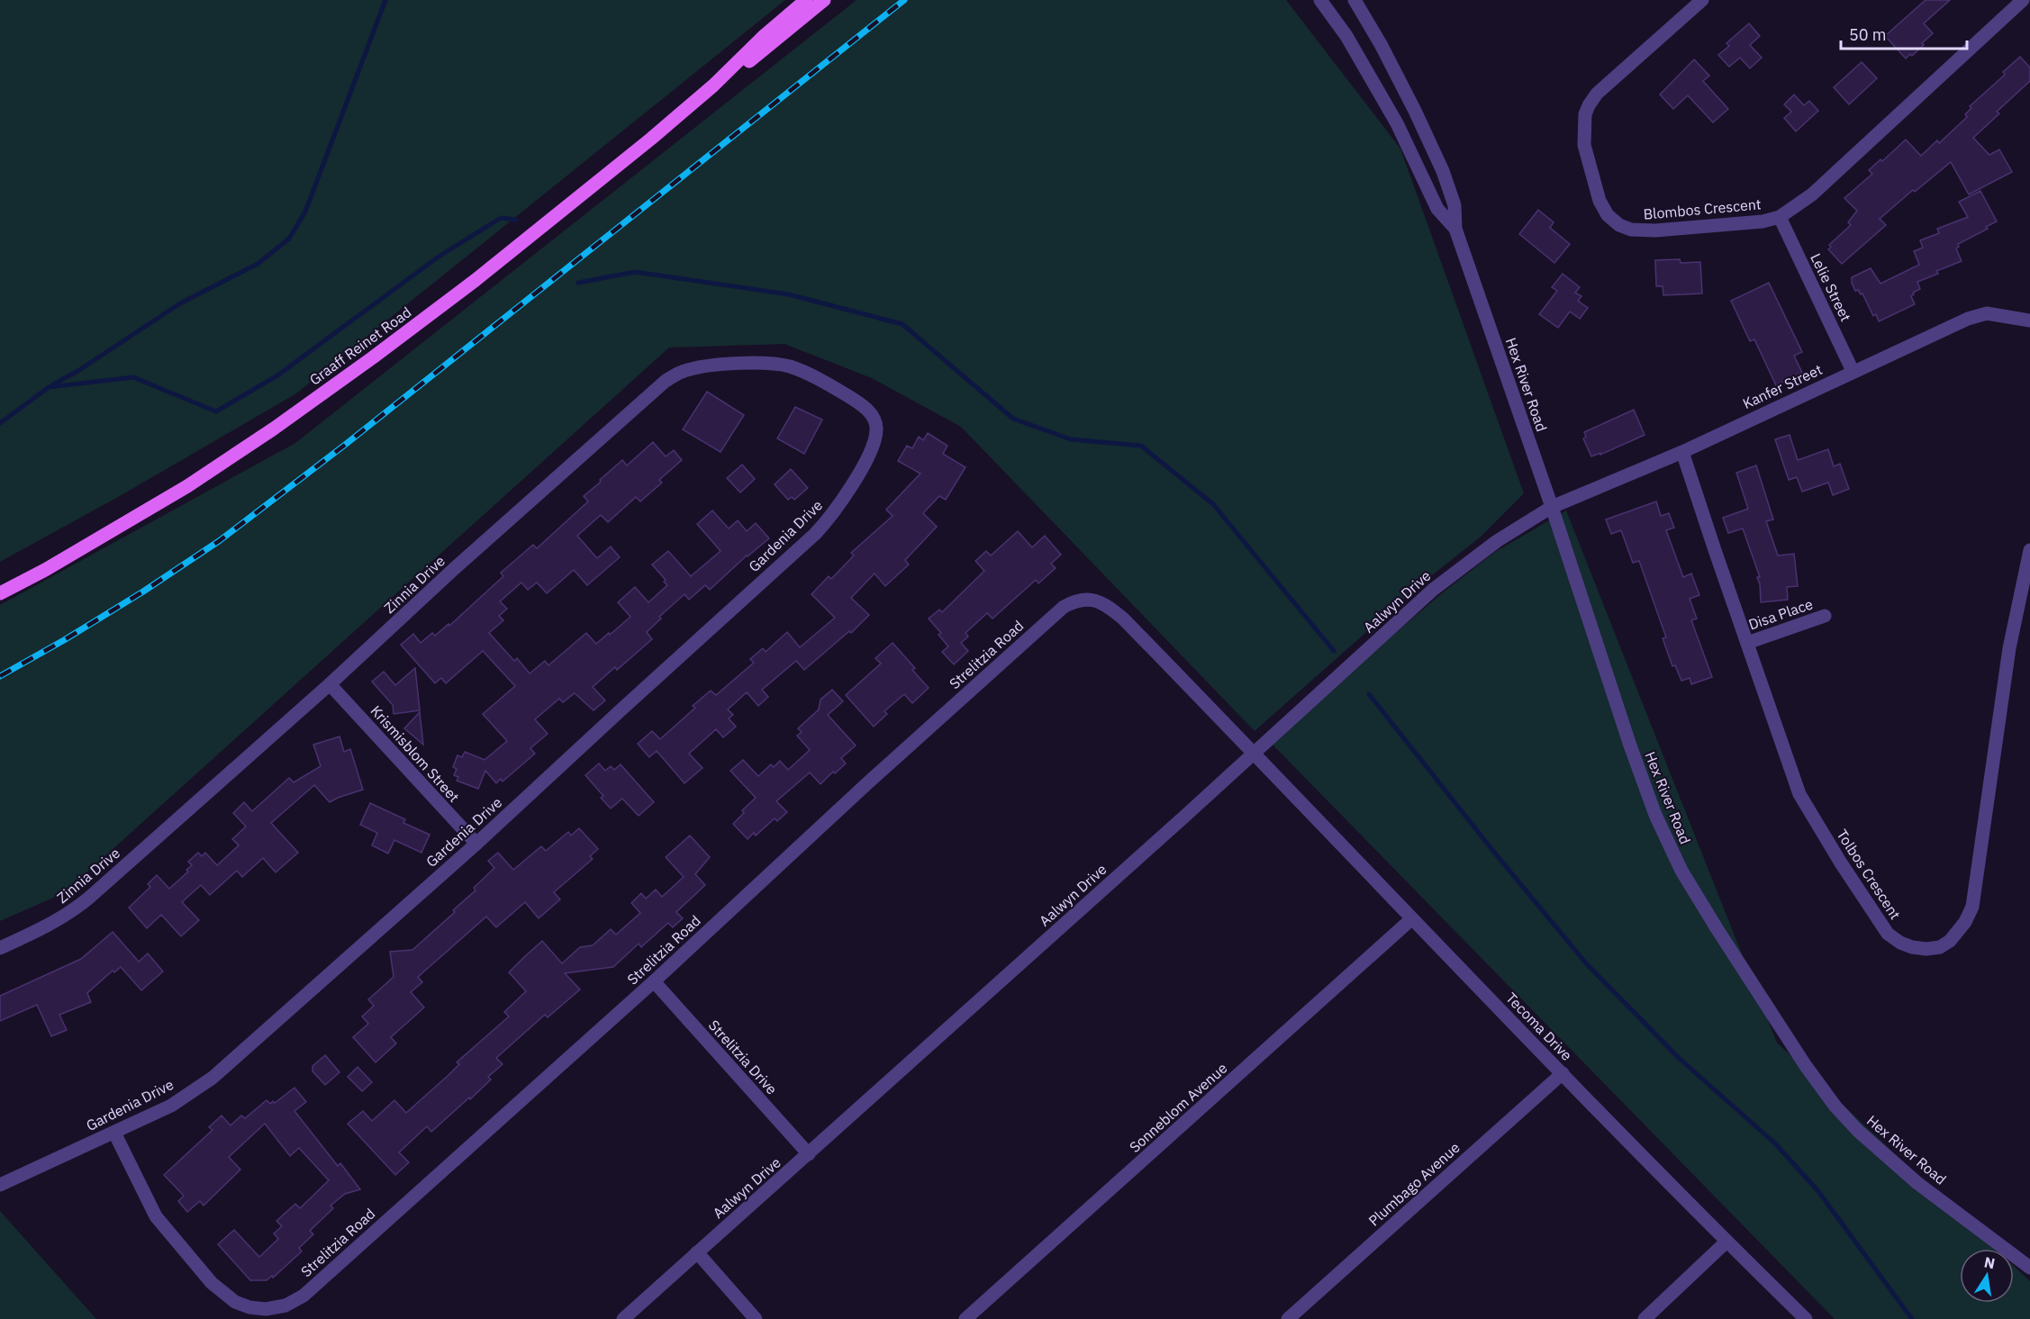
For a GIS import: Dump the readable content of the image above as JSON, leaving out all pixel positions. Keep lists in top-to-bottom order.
{
  "streets": {
    "main road": ["Graaff Reinet Road"],
    "street": [
      "Blombos Crescent",
      "Lelie Street",
      "Hex River Road",
      "Kanfer Street",
      "Gardenia Drive",
      "Zinnia Drive",
      "Aalwyn Drive",
      "Disa Place",
      "Strelitzia Road",
      "Krismisblom Street",
      "Tolbos Crescent",
      "Tecoma Drive",
      "Strelitzia Drive",
      "Sonneblom Avenue",
      "Plumbago Avenue"
    ]
  },
  "crossings": [
    ["Blombos Crescent", "Lelie Street"],
    ["Lelie Street", "Kanfer Street"],
    ["Hex River Road", "Kanfer Street"],
    ["Hex River Road", "Aalwyn Drive"],
    ["Kanfer Street", "Aalwyn Drive"],
    ["Kanfer Street", "Tolbos Crescent"],
    ["Gardenia Drive", "Zinnia Drive"],
    ["Gardenia Drive", "Strelitzia Road"],
    ["Gardenia Drive", "Krismisblom Street"],
    ["Zinnia Drive", "Krismisblom Street"],
    ["Aalwyn Drive", "Strelitzia Road"],
    ["Aalwyn Drive", "Tecoma Drive"],
    ["Aalwyn Drive", "Strelitzia Drive"],
    ["Disa Place", "Tolbos Crescent"],
    ["Strelitzia Road", "Tecoma Drive"],
    ["Strelitzia Road", "Strelitzia Drive"],
    ["Tecoma Drive", "Sonneblom Avenue"],
    ["Tecoma Drive", "Plumbago Avenue"]
  ],
  "scale_bar": "50 m",
  "north": "top"
}
